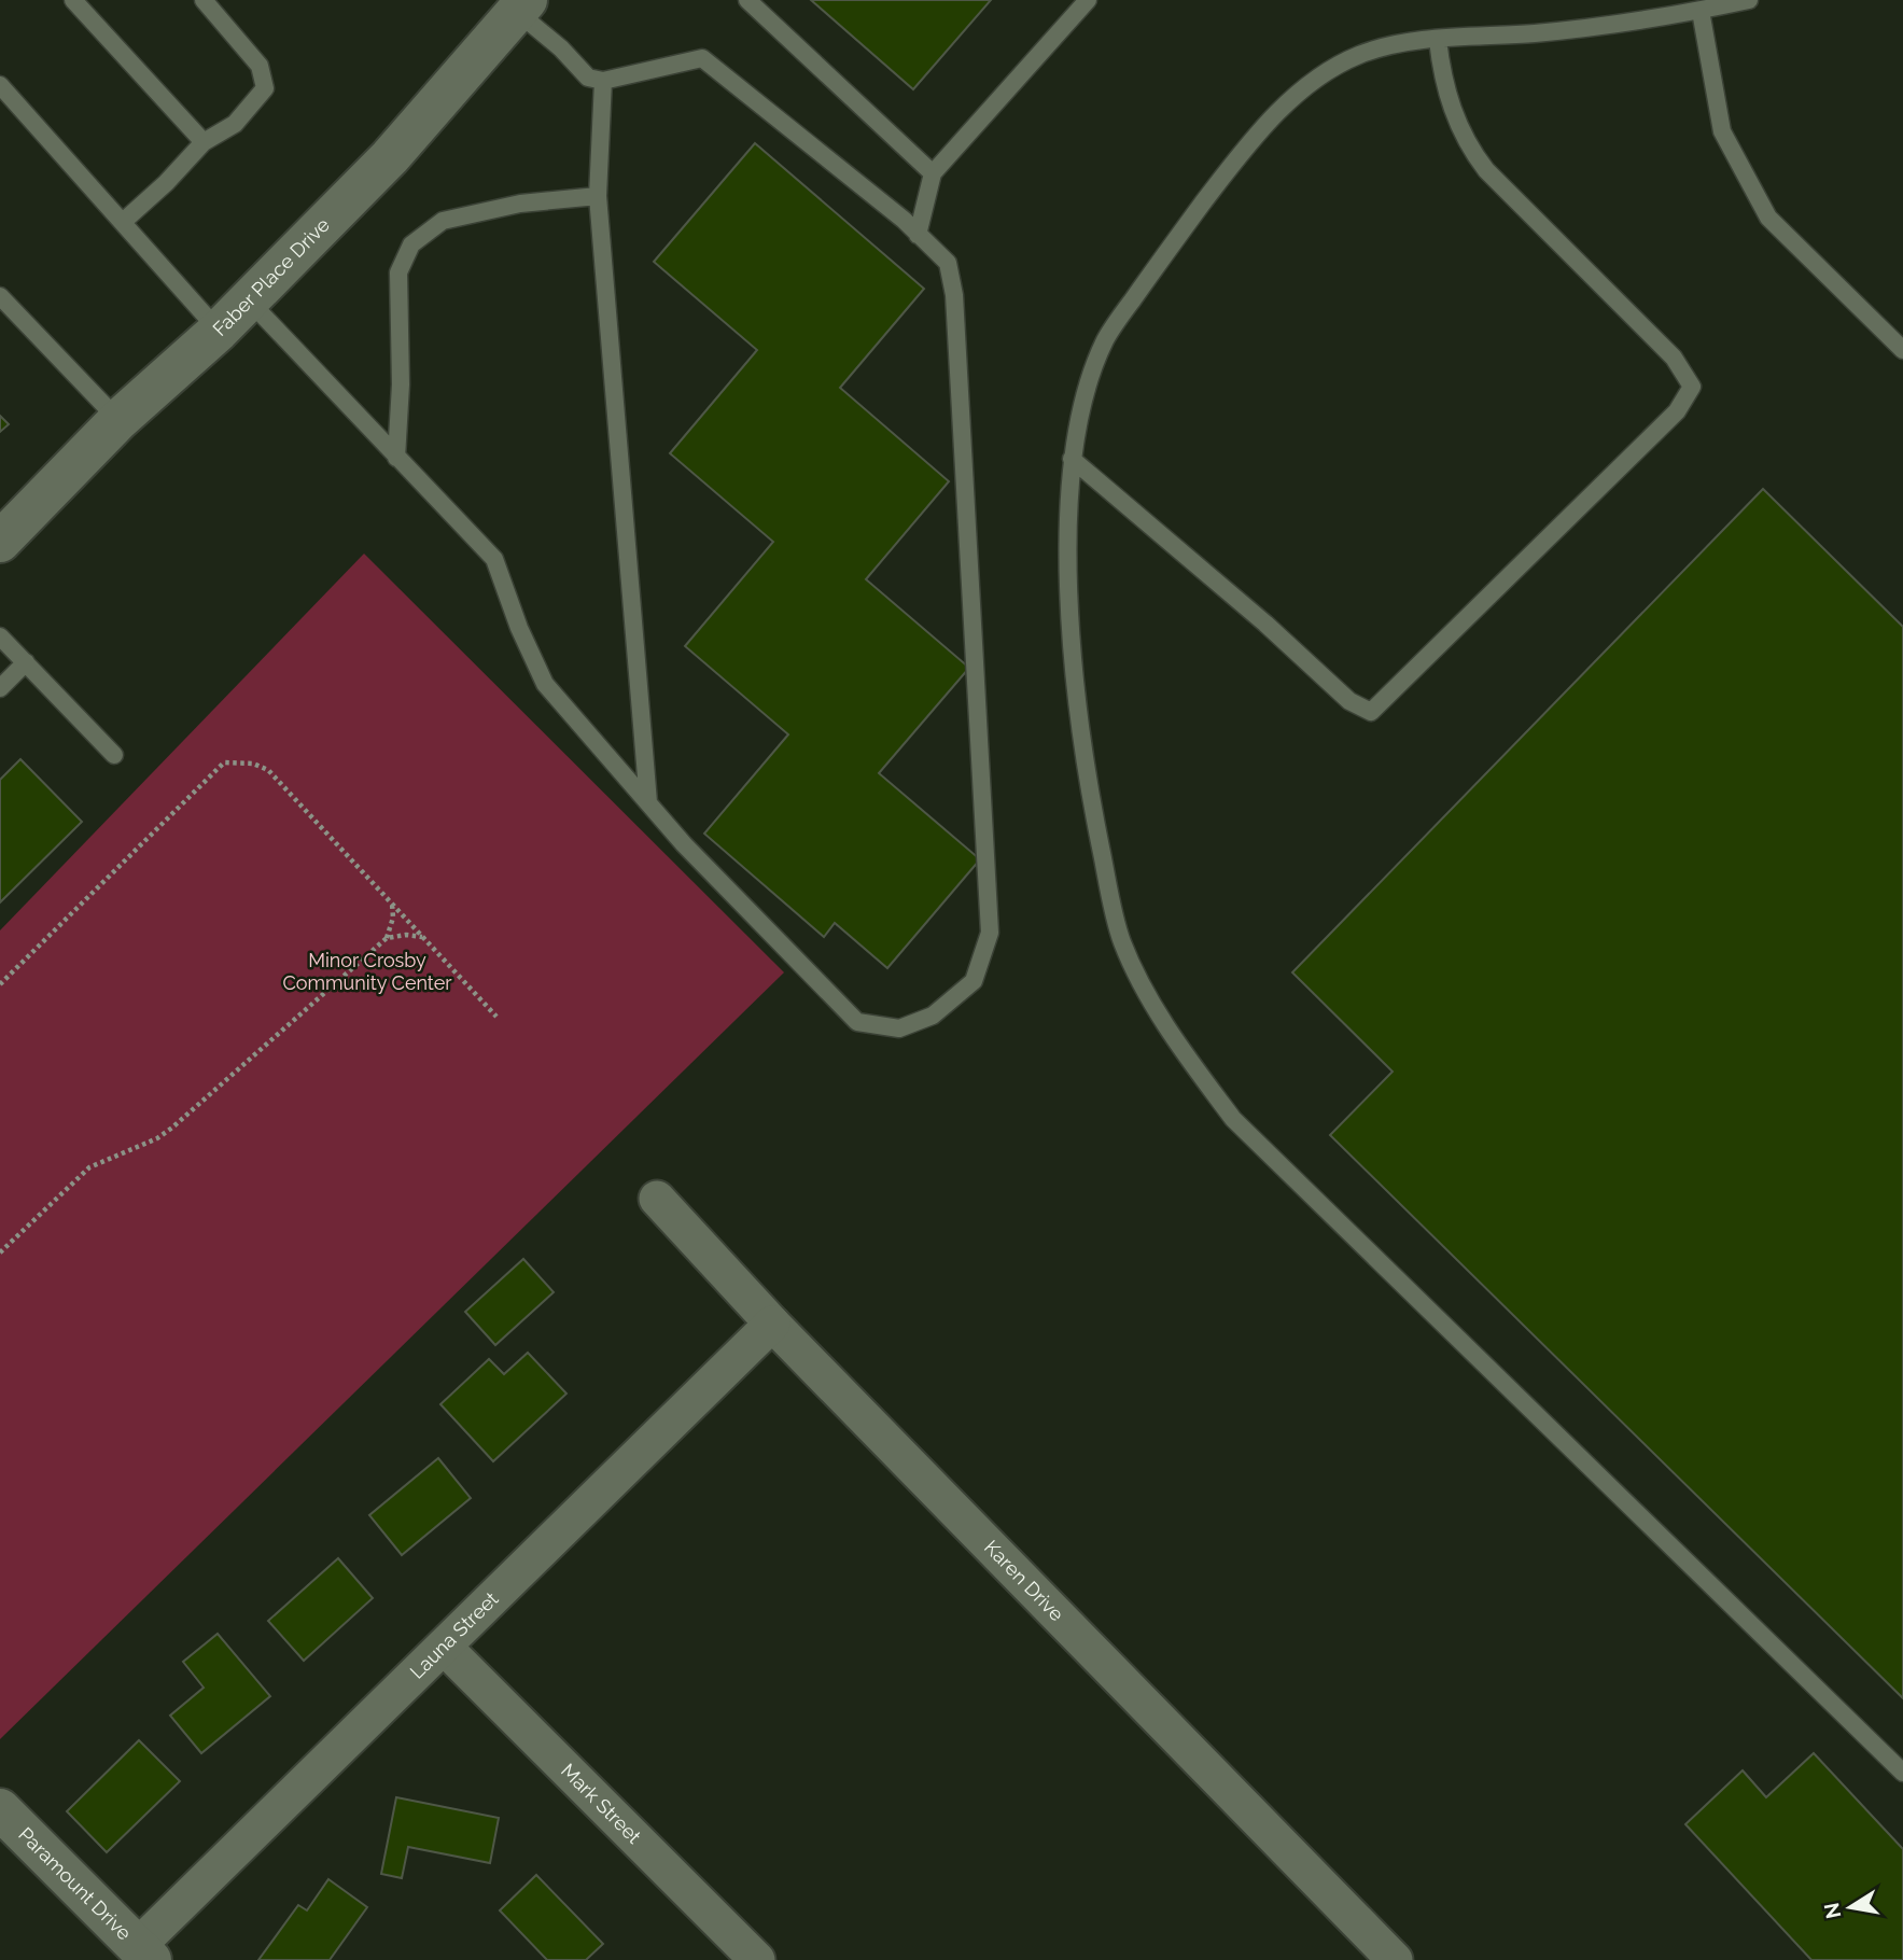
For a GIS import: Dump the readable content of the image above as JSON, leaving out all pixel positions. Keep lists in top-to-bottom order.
{
  "streets": {
    "street": [
      "Faber Place Drive",
      "Karen Drive",
      "Launa Street",
      "Mark Street",
      "Paramount Drive"
    ]
  },
  "crossings": [
    ["Karen Drive", "Launa Street"],
    ["Launa Street", "Mark Street"],
    ["Launa Street", "Paramount Drive"]
  ],
  "parks": ["Minor Crosby Community Center"],
  "north": "left"
}
